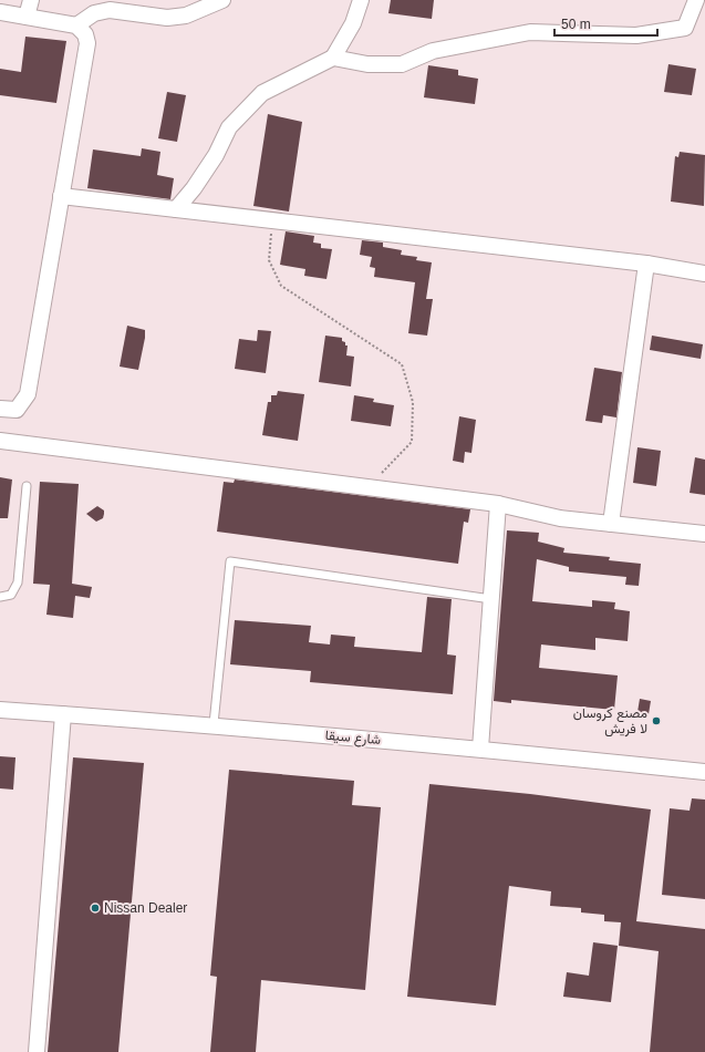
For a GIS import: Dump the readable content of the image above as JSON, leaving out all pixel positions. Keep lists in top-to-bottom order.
{
  "streets": {
    "street": ["شارع سيقا"]
  },
  "places": ["مصنع كروسان لا فريش", "Nissan Dealer"],
  "scale_bar": "50 m"
}
